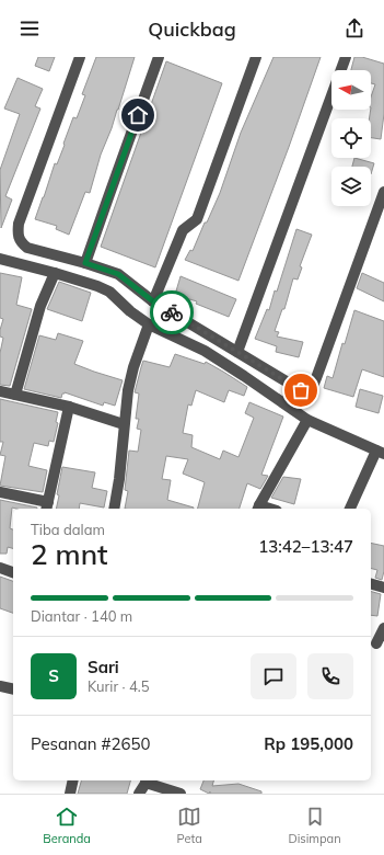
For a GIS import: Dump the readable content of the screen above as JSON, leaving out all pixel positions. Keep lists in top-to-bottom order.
{
  "north": "left",
  "page": {
    "header": "Quickbag",
    "heading": ["2 mnt", "Tiba dalam", "13:42–13:47"],
    "panel": [
      "Sari",
      "Kurir · 4.5",
      "Pesanan #2650",
      "Rp 195,000"
    ],
    "bar": "Diantar · 140 m",
    "round": "S",
    "tabs": ["Beranda", "Peta", "Disimpan"]
  }
}
